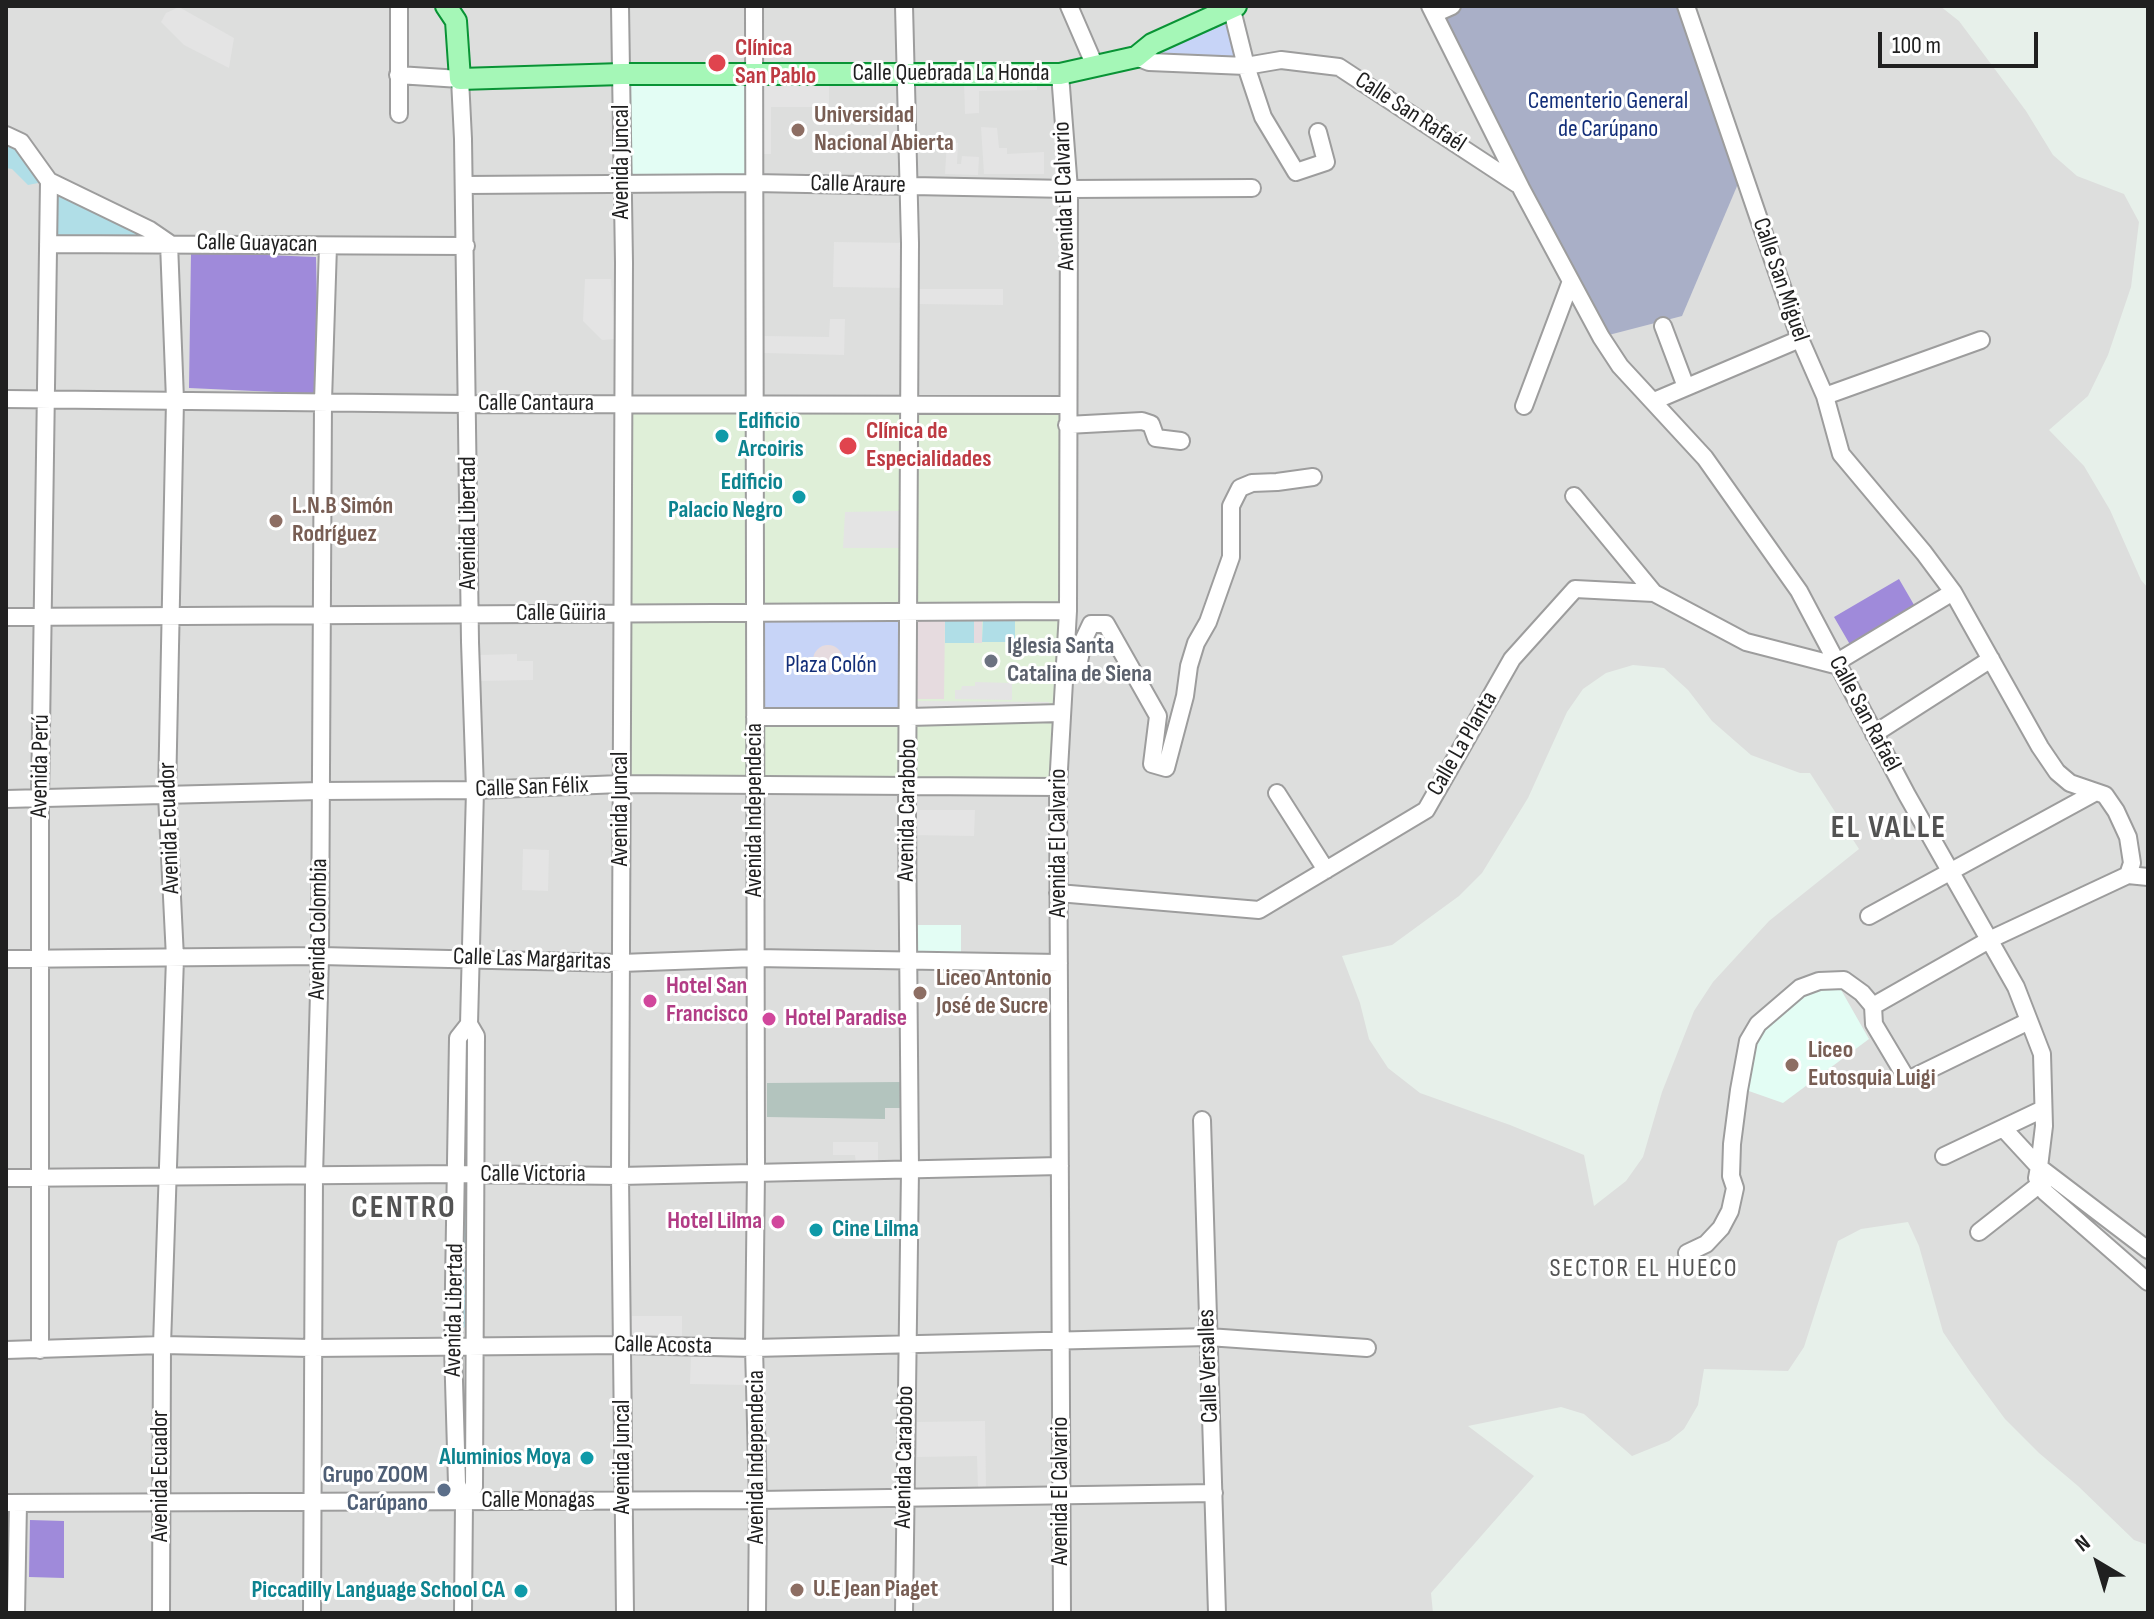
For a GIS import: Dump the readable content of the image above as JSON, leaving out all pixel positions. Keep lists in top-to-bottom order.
{
  "streets": {
    "main road": ["Calle Quebrada La Honda", "Avenida Libertad"],
    "street": [
      "Calle San Rafaél",
      "Avenida Juncal",
      "Calle Araure",
      "Avenida El Calvario",
      "Calle Guayacan",
      "Calle San Miguel",
      "Calle Cantaura",
      "Calle Güiria",
      "Calle La Planta",
      "Avenida Perú",
      "Calle San Félix",
      "Avenida Independecia",
      "Avenida Carabobo",
      "Avenida Ecuador",
      "Avenida Colombia",
      "Calle Las Margaritas",
      "Calle Victoria",
      "Calle Acosta",
      "Calle Versalles",
      "Calle Monagas"
    ]
  },
  "crossings": [
    ["Calle Quebrada La Honda", "Calle San Rafaél"],
    ["Calle Quebrada La Honda", "Avenida Juncal"],
    ["Calle Quebrada La Honda", "Avenida El Calvario"],
    ["Calle Quebrada La Honda", "Avenida Libertad"],
    ["Calle Quebrada La Honda", "Avenida Independecia"],
    ["Calle Quebrada La Honda", "Avenida Carabobo"],
    ["Calle San Rafaél", "Calle La Planta"],
    ["Avenida Juncal", "Calle Araure"],
    ["Avenida Juncal", "Calle Cantaura"],
    ["Avenida Juncal", "Calle Güiria"],
    ["Avenida Juncal", "Calle San Félix"],
    ["Avenida Juncal", "Calle Las Margaritas"],
    ["Avenida Juncal", "Calle Victoria"],
    ["Avenida Juncal", "Calle Acosta"],
    ["Avenida Juncal", "Calle Monagas"],
    ["Calle Araure", "Avenida El Calvario"],
    ["Calle Araure", "Avenida Libertad"],
    ["Calle Araure", "Avenida Independecia"],
    ["Calle Araure", "Avenida Carabobo"],
    ["Avenida El Calvario", "Calle Cantaura"],
    ["Avenida El Calvario", "Calle Güiria"],
    ["Avenida El Calvario", "Calle La Planta"],
    ["Avenida El Calvario", "Calle San Félix"],
    ["Avenida El Calvario", "Calle Las Margaritas"],
    ["Avenida El Calvario", "Calle Victoria"],
    ["Avenida El Calvario", "Calle Acosta"],
    ["Avenida El Calvario", "Calle Monagas"],
    ["Calle Guayacan", "Avenida Libertad"],
    ["Calle Guayacan", "Avenida Perú"],
    ["Calle Guayacan", "Avenida Ecuador"],
    ["Calle Guayacan", "Avenida Colombia"],
    ["Calle Cantaura", "Avenida Libertad"],
    ["Calle Cantaura", "Avenida Perú"],
    ["Calle Cantaura", "Avenida Independecia"],
    ["Calle Cantaura", "Avenida Carabobo"],
    ["Calle Cantaura", "Avenida Ecuador"],
    ["Calle Cantaura", "Avenida Colombia"],
    ["Avenida Libertad", "Calle Güiria"],
    ["Avenida Libertad", "Calle San Félix"],
    ["Avenida Libertad", "Calle Las Margaritas"],
    ["Avenida Libertad", "Calle Victoria"],
    ["Avenida Libertad", "Calle Acosta"],
    ["Avenida Libertad", "Calle Monagas"],
    ["Calle Güiria", "Avenida Perú"],
    ["Calle Güiria", "Avenida Independecia"],
    ["Calle Güiria", "Avenida Carabobo"],
    ["Calle Güiria", "Avenida Ecuador"],
    ["Calle Güiria", "Avenida Colombia"],
    ["Avenida Perú", "Calle San Félix"],
    ["Avenida Perú", "Calle Las Margaritas"],
    ["Avenida Perú", "Calle Victoria"],
    ["Avenida Perú", "Calle Acosta"],
    ["Calle San Félix", "Avenida Independecia"],
    ["Calle San Félix", "Avenida Carabobo"],
    ["Calle San Félix", "Avenida Ecuador"],
    ["Calle San Félix", "Avenida Colombia"],
    ["Avenida Independecia", "Calle Las Margaritas"],
    ["Avenida Independecia", "Calle Victoria"],
    ["Avenida Independecia", "Calle Acosta"],
    ["Avenida Independecia", "Calle Monagas"],
    ["Avenida Carabobo", "Calle Las Margaritas"],
    ["Avenida Carabobo", "Calle Victoria"],
    ["Avenida Carabobo", "Calle Acosta"],
    ["Avenida Carabobo", "Calle Monagas"],
    ["Avenida Ecuador", "Calle Las Margaritas"],
    ["Avenida Ecuador", "Calle Victoria"],
    ["Avenida Ecuador", "Calle Acosta"],
    ["Avenida Ecuador", "Calle Monagas"],
    ["Avenida Colombia", "Calle Las Margaritas"],
    ["Avenida Colombia", "Calle Victoria"],
    ["Avenida Colombia", "Calle Acosta"],
    ["Avenida Colombia", "Calle Monagas"],
    ["Calle Acosta", "Calle Versalles"],
    ["Calle Versalles", "Calle Monagas"]
  ],
  "districts": ["EL VALLE", "CENTRO", "SECTOR EL HUECO"],
  "parks": ["Cementerio General de Carúpano", "Plaza Colón"],
  "places": [
    "Clínica San Pablo",
    "Universidad Nacional Abierta",
    "Edificio Arcoiris",
    "Clínica de Especialidades",
    "Edificio Palacio Negro",
    "L.N.B Simón Rodríguez",
    "Iglesia Santa Catalina de Siena",
    "Liceo Antonio José de Sucre",
    "Hotel San Francisco",
    "Hotel Paradise",
    "Liceo Eutosquia Luigi",
    "Hotel Lilma",
    "Cine Lilma",
    "Aluminios Moya",
    "Grupo ZOOM Carúpano",
    "U.E Jean Piaget",
    "Piccadilly Language School CA"
  ],
  "scale_bar": "100 m",
  "north": "top left"
}
